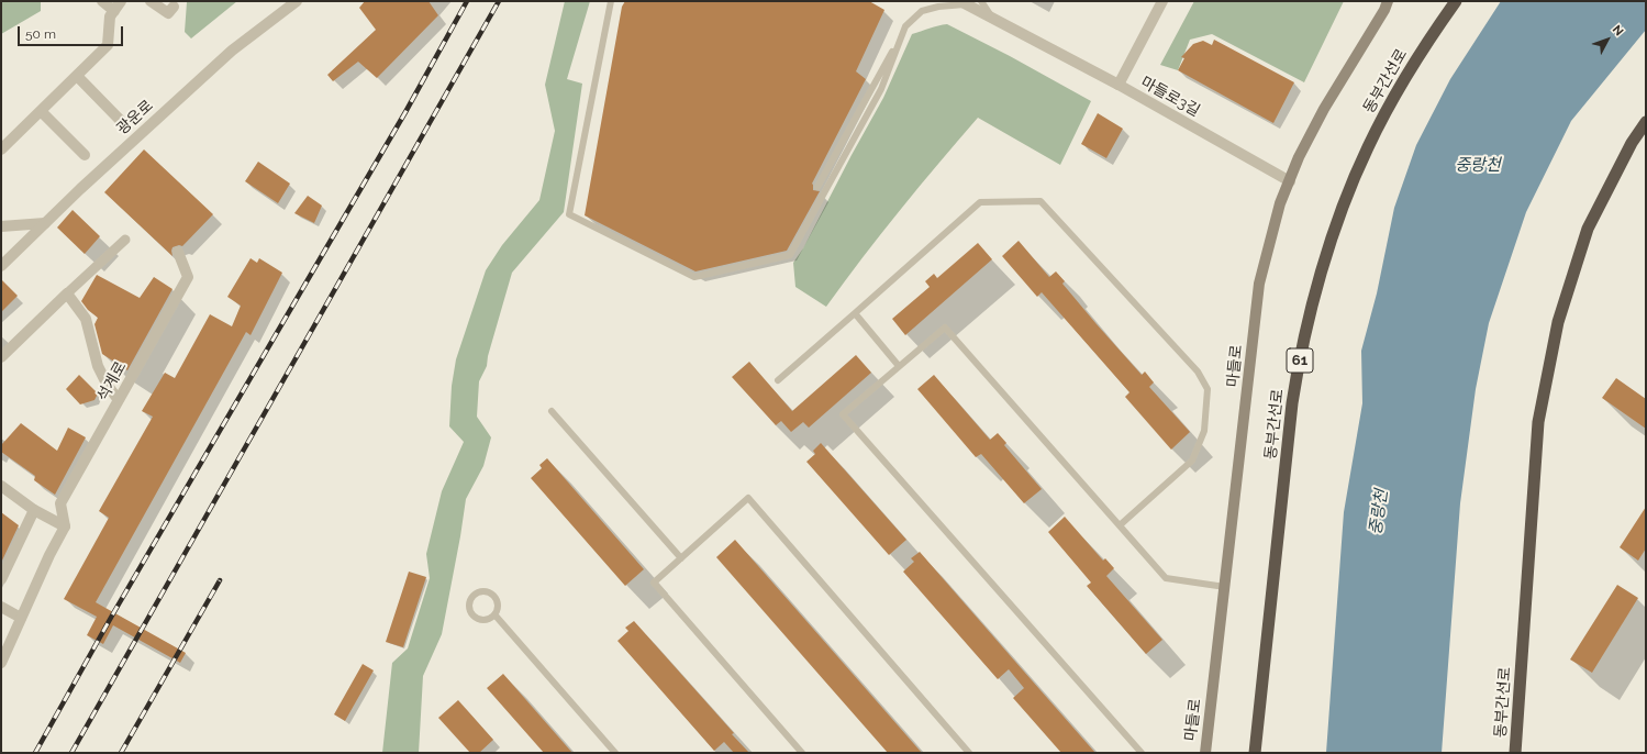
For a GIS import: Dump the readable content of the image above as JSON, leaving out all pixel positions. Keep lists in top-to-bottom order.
{
  "streets": {
    "highway": ["동부간선로", "61"],
    "main road": ["마들로"],
    "street": ["마들로3길", "광운로", "석계로"]
  },
  "crossings": [
    ["마들로3길", "마들로"]
  ],
  "water": ["중랑천"],
  "scale_bar": "50 m",
  "north": "top right"
}
